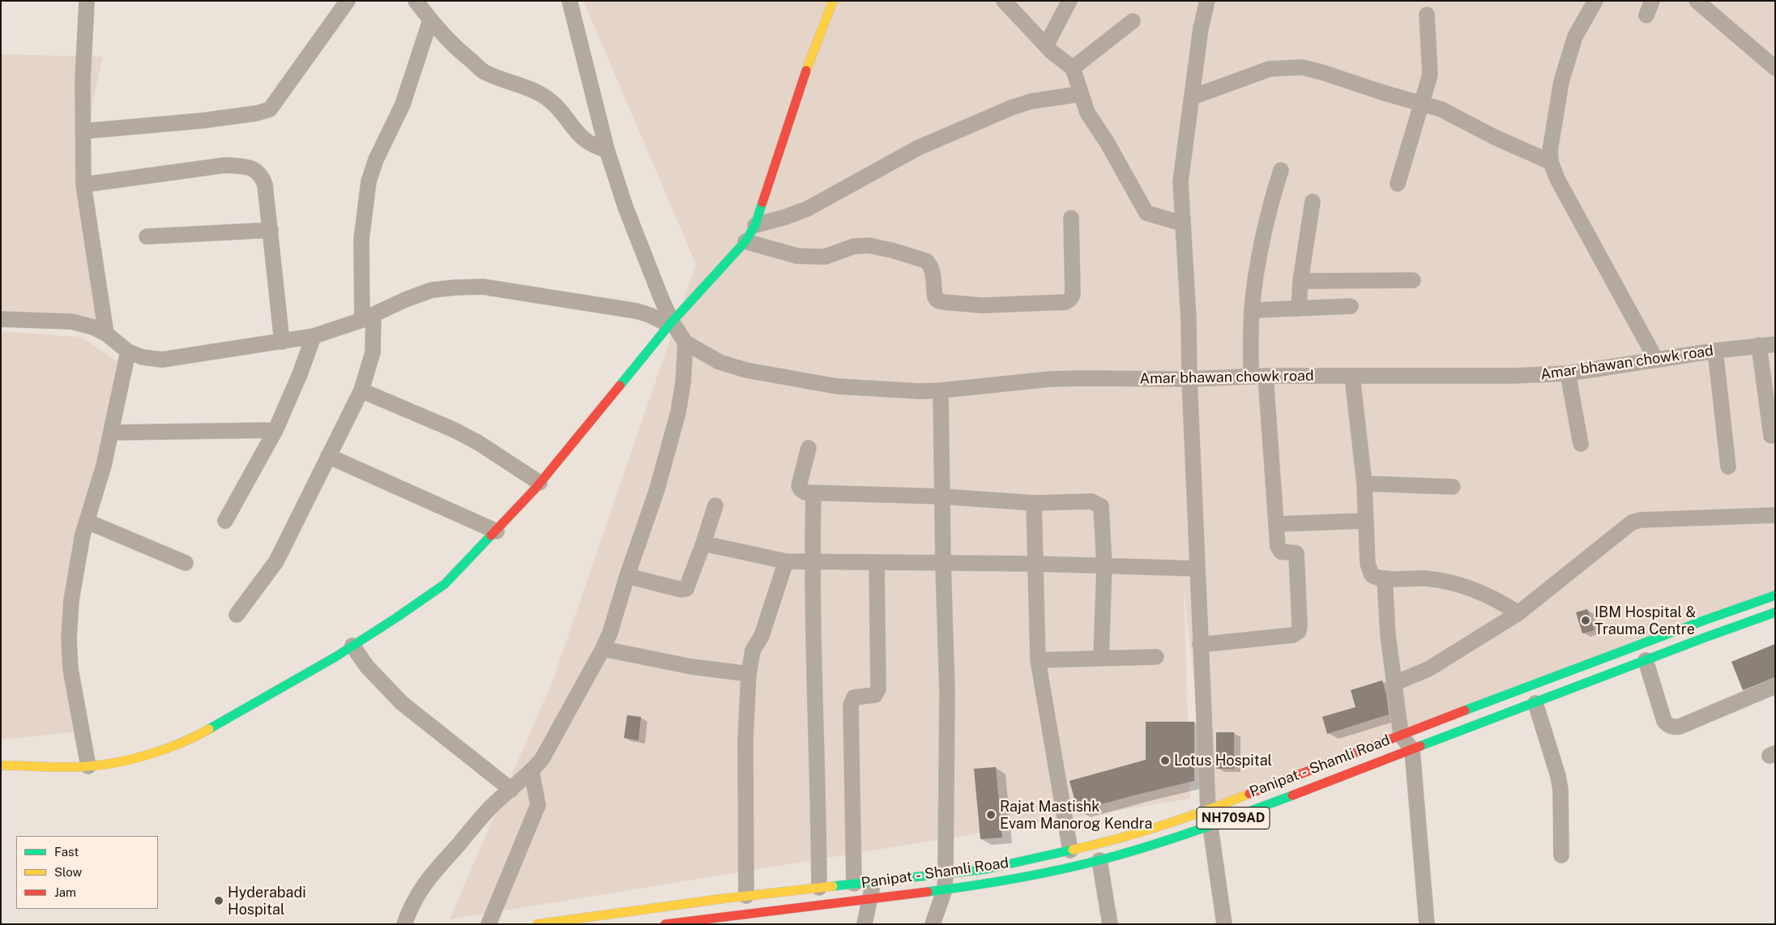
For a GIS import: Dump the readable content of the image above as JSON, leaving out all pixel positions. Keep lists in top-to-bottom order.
{
  "streets": {
    "main road": ["Panipat - Shamli Road", "NH709AD"],
    "street": ["Amar bhawan chowk road"]
  },
  "places": [
    "IBM Hospital & Trauma Centre",
    "Lotus Hospital",
    "Rajat Mastishk Evam Manorog Kendra",
    "Hyderabadi Hospital"
  ],
  "legend": ["Fast", "Slow", "Jam"]
}
